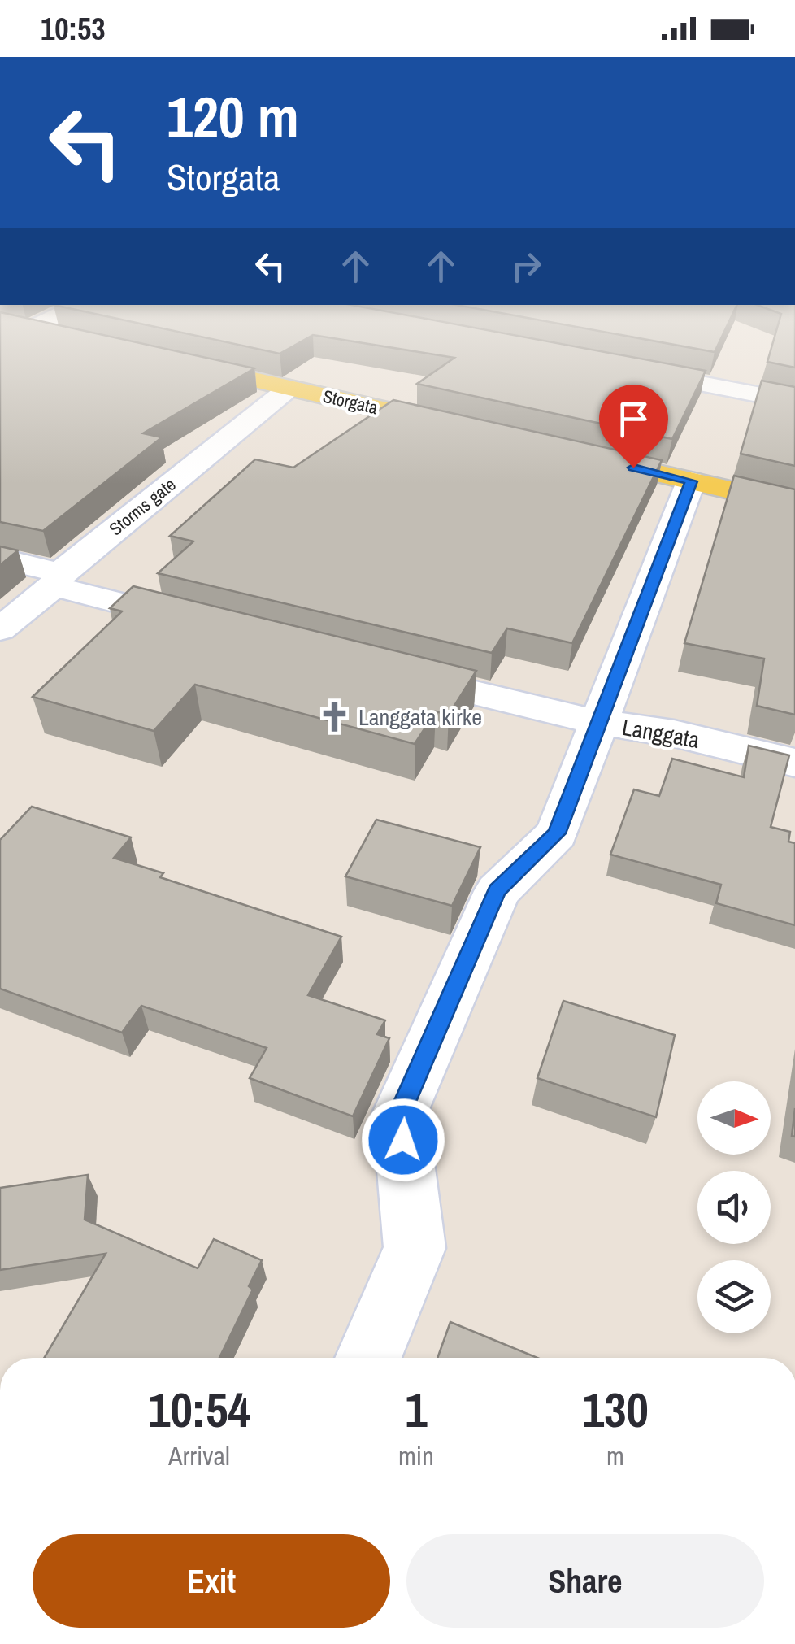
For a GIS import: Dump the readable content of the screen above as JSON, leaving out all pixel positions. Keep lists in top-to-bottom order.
{
  "streets": {
    "main road": ["Storgata"],
    "street": ["Storms gate", "Langgata"]
  },
  "crossings": [
    ["Storgata", "Storms gate"]
  ],
  "places": {
    "church": ["Langgata kirke"]
  },
  "north": "right",
  "page": {
    "status": "10:53",
    "turn": ["120 m", "Storgata"],
    "eta": [
      "10:54",
      "Arrival",
      "1",
      "min",
      "130",
      "m"
    ],
    "buttons": ["Exit", "Share"]
  }
}
